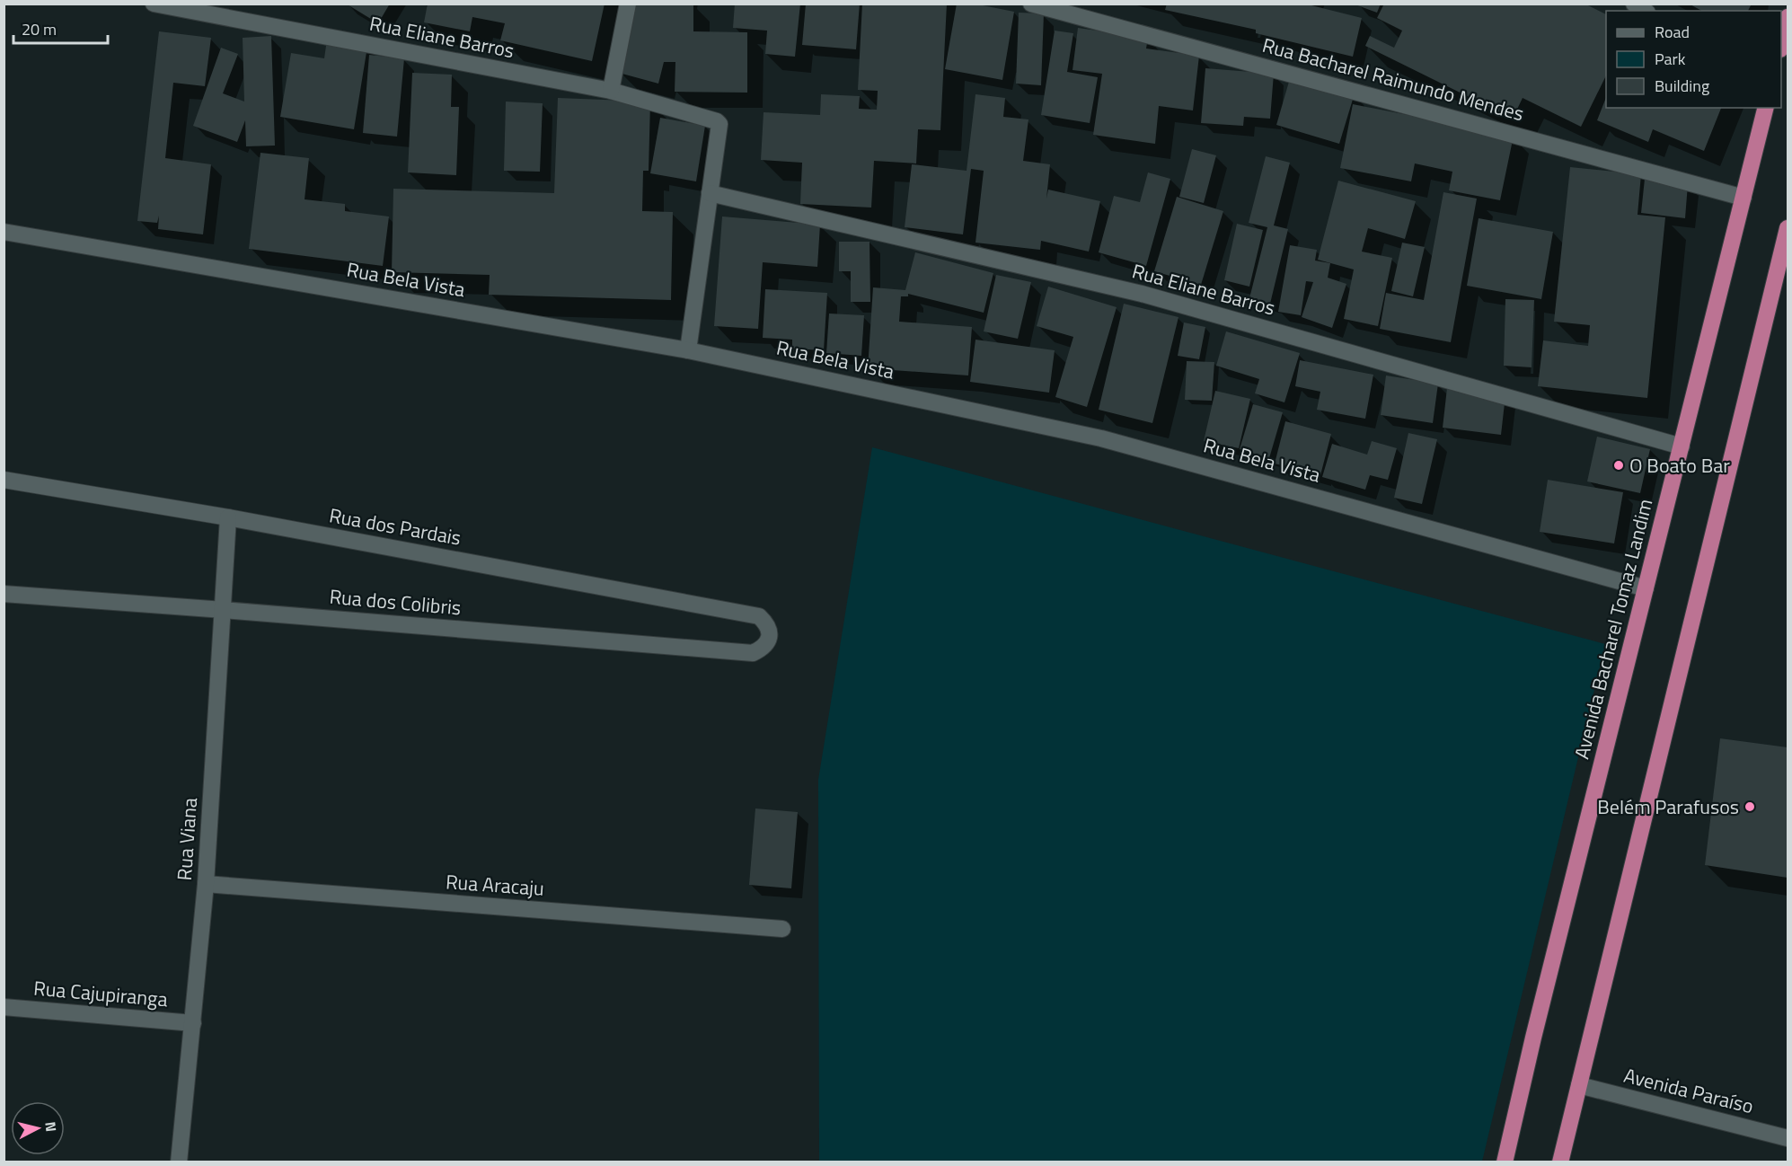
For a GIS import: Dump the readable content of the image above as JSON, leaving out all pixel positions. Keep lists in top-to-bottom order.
{
  "streets": {
    "highway": ["Avenida Bacharel Tomaz Landim"],
    "street": [
      "Rua Eliane Barros",
      "Rua Bacharel Raimundo Mendes",
      "Rua Bela Vista",
      "Rua dos Pardais",
      "Rua dos Colibris",
      "Rua Viana",
      "Rua Aracaju",
      "Rua Cajupiranga",
      "Avenida Paraíso"
    ]
  },
  "crossings": [
    ["Rua Eliane Barros", "Avenida Bacharel Tomaz Landim"],
    ["Rua Bacharel Raimundo Mendes", "Avenida Bacharel Tomaz Landim"],
    ["Rua Bela Vista", "Avenida Bacharel Tomaz Landim"],
    ["Rua dos Pardais", "Rua dos Colibris"],
    ["Rua dos Pardais", "Rua Viana"],
    ["Rua dos Colibris", "Rua Viana"],
    ["Rua Viana", "Rua Aracaju"],
    ["Rua Viana", "Rua Cajupiranga"]
  ],
  "places": ["O Boato Bar", "Belém Parafusos"],
  "legend": ["Road", "Park", "Building"],
  "scale_bar": "20 m",
  "north": "right"
}
